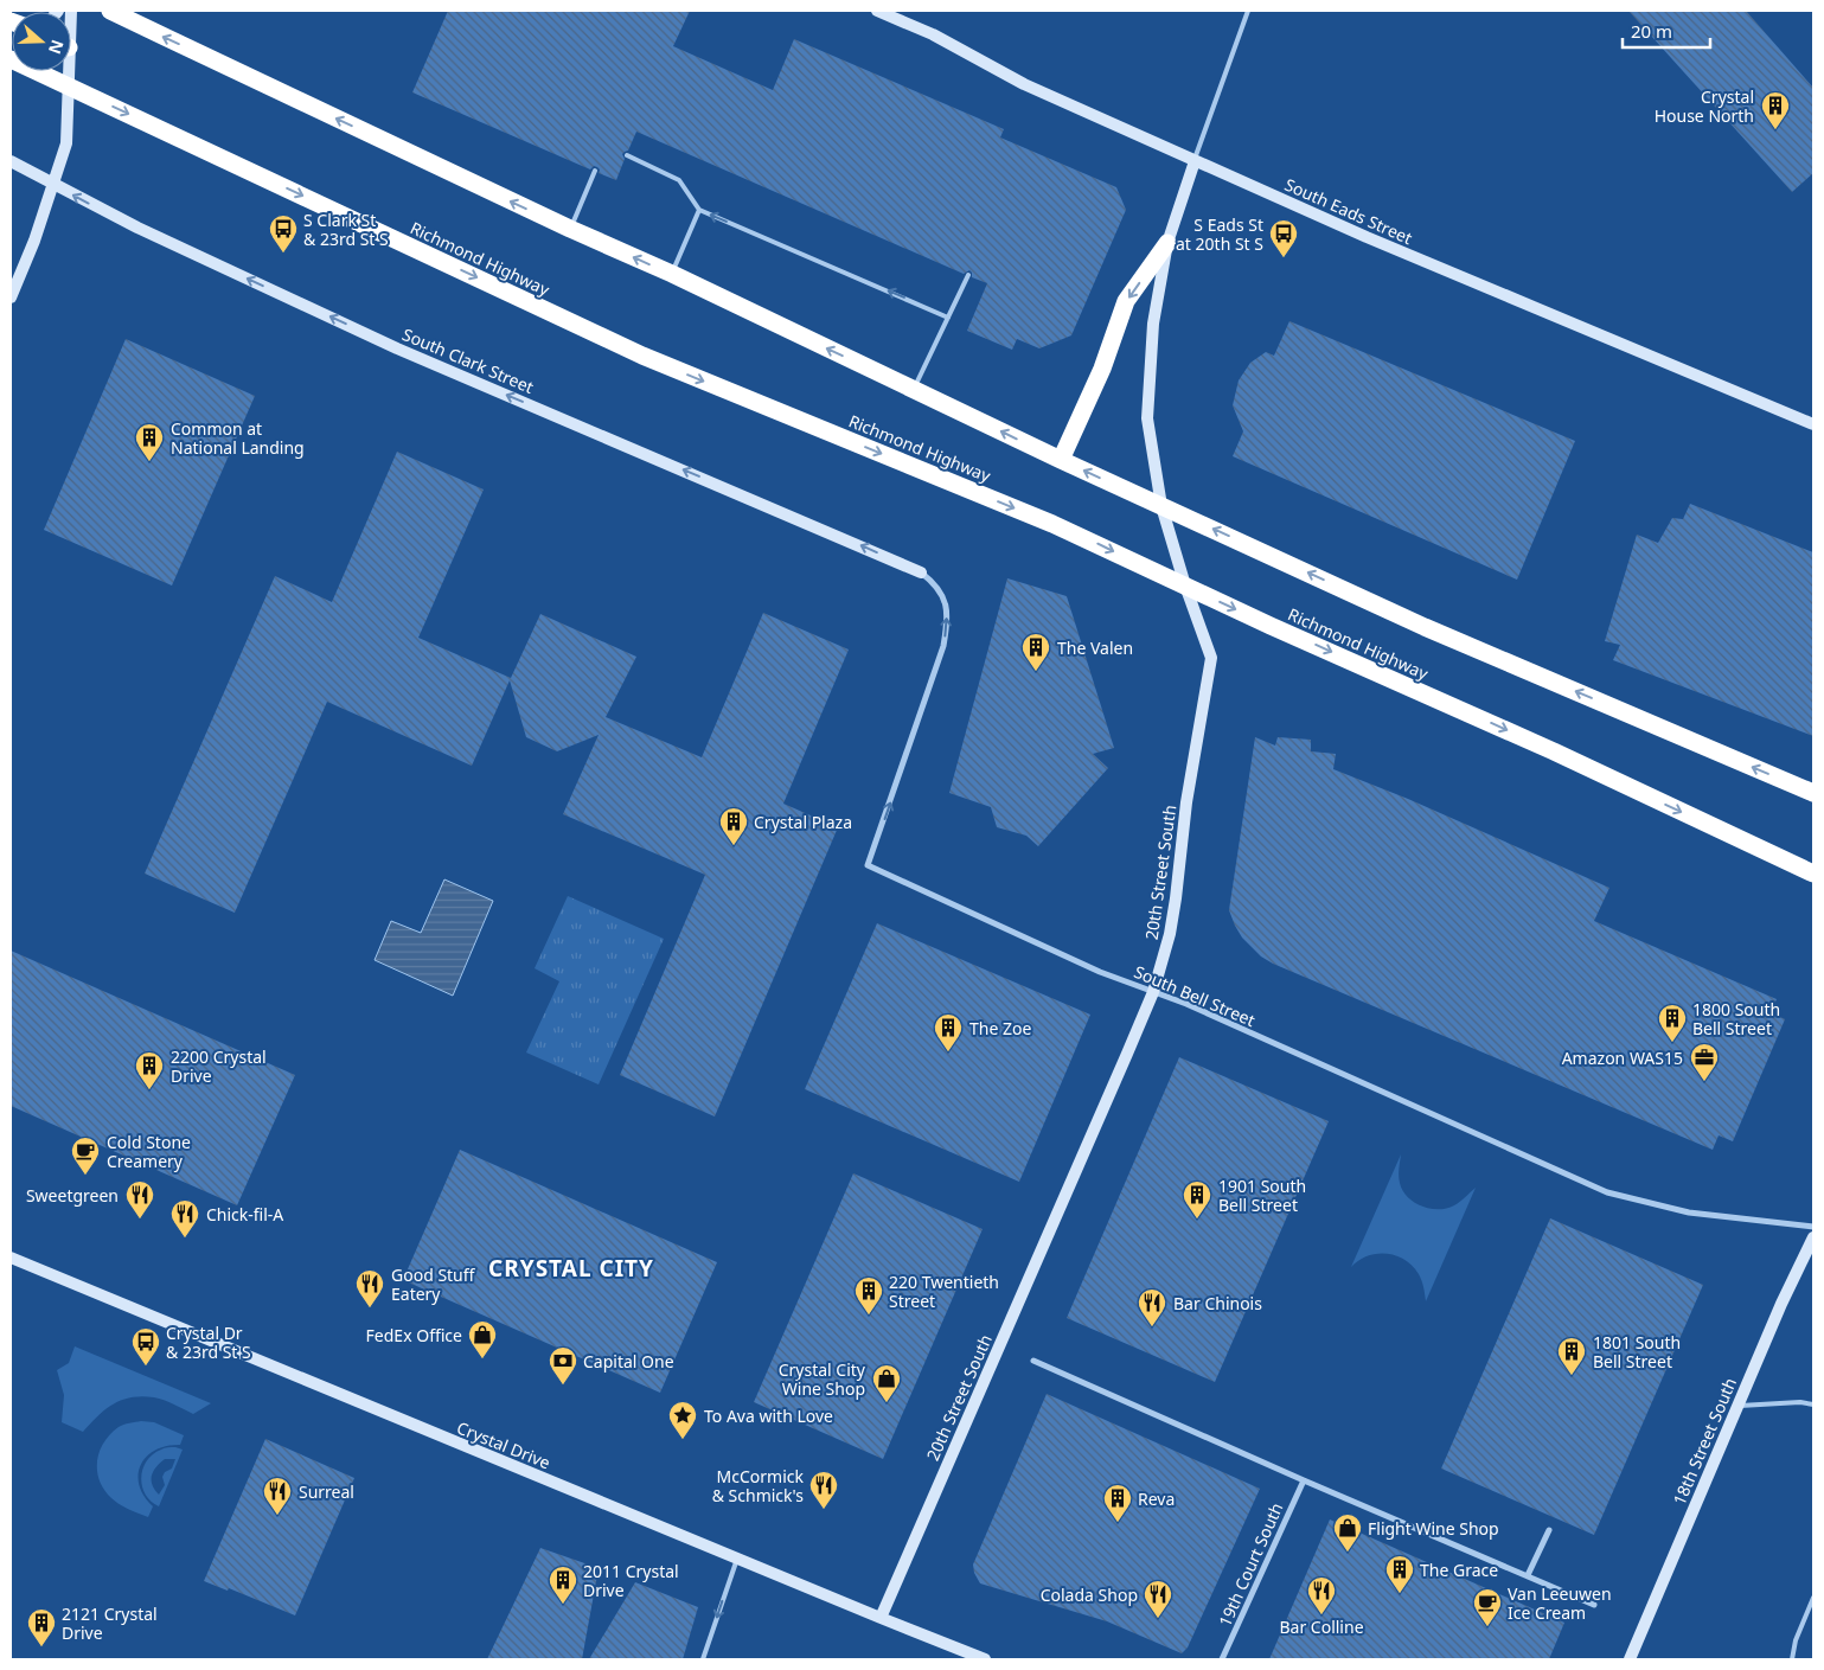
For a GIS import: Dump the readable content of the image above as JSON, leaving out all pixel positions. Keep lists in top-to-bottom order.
{
  "streets": {
    "highway": ["Richmond Highway"],
    "street": [
      "South Eads Street",
      "South Clark Street",
      "20th Street South",
      "South Bell Street",
      "18th Street South",
      "Crystal Drive",
      "19th Court South"
    ]
  },
  "crossings": [
    ["South Eads Street", "20th Street South"],
    ["Richmond Highway", "20th Street South"],
    ["South Clark Street", "South Bell Street"],
    ["20th Street South", "South Bell Street"],
    ["20th Street South", "Crystal Drive"]
  ],
  "one_way": ["South Clark Street"],
  "districts": ["CRYSTAL CITY"],
  "places": {
    "building": [
      "Crystal House North",
      "Common at National Landing",
      "The Valen",
      "Crystal Plaza",
      "1800 South Bell Street",
      "The Zoe",
      "2200 Crystal Drive",
      "1901 South Bell Street",
      "220 Twentieth Street",
      "1801 South Bell Street",
      "Reva",
      "The Grace",
      "2011 Crystal Drive",
      "2121 Crystal Drive"
    ],
    "bus stop": ["S Clark St & 23rd St S", "S Eads St at 20th St S", "Crystal Dr & 23rd St S"],
    "office": ["Amazon WAS15"],
    "cafe": ["Cold Stone Creamery", "Van Leeuwen Ice Cream"],
    "restaurant": [
      "Sweetgreen",
      "Chick-fil-A",
      "Good Stuff Eatery",
      "Bar Chinois",
      "McCormick & Schmick's",
      "Surreal",
      "Bar Colline",
      "Colada Shop"
    ],
    "shop": ["FedEx Office", "Crystal City Wine Shop", "Flight Wine Shop"],
    "bank": ["Capital One"],
    "place": ["To Ava with Love"]
  },
  "scale_bar": "20 m",
  "north": "right"
}
